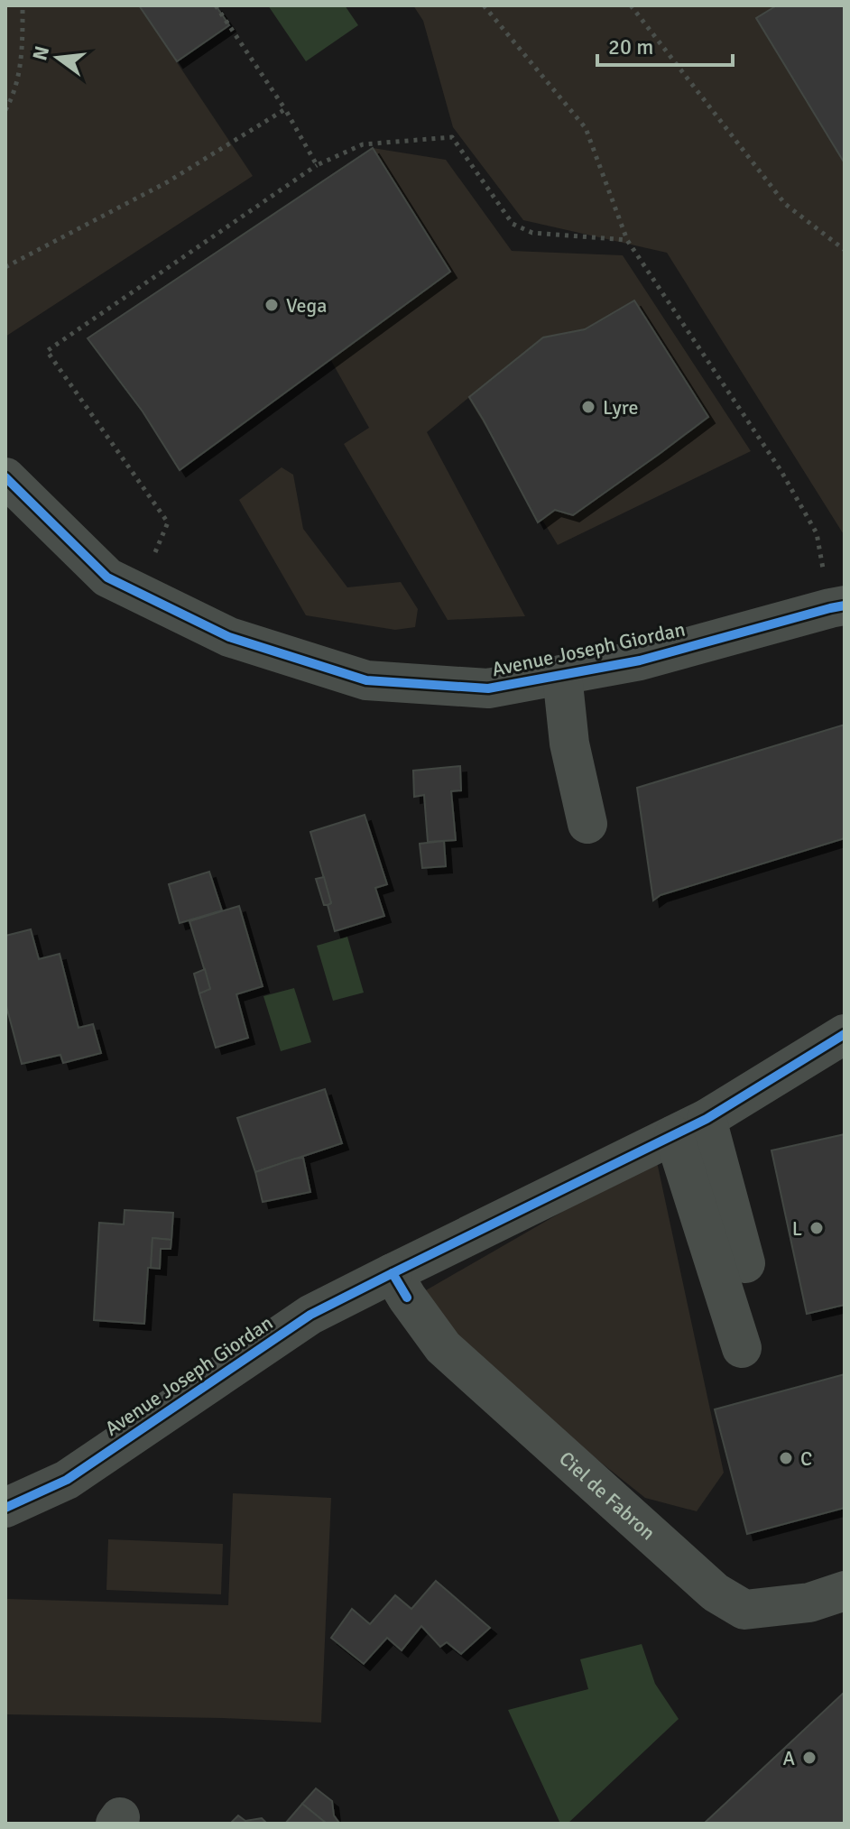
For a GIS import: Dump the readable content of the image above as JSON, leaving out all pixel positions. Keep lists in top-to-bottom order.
{
  "streets": {
    "street": ["Avenue Joseph Giordan", "Ciel de Fabron"]
  },
  "crossings": [
    ["Avenue Joseph Giordan", "Ciel de Fabron"]
  ],
  "places": [
    "Vega",
    "Lyre",
    "L",
    "C",
    "A"
  ],
  "scale_bar": "20 m",
  "north": "left"
}
